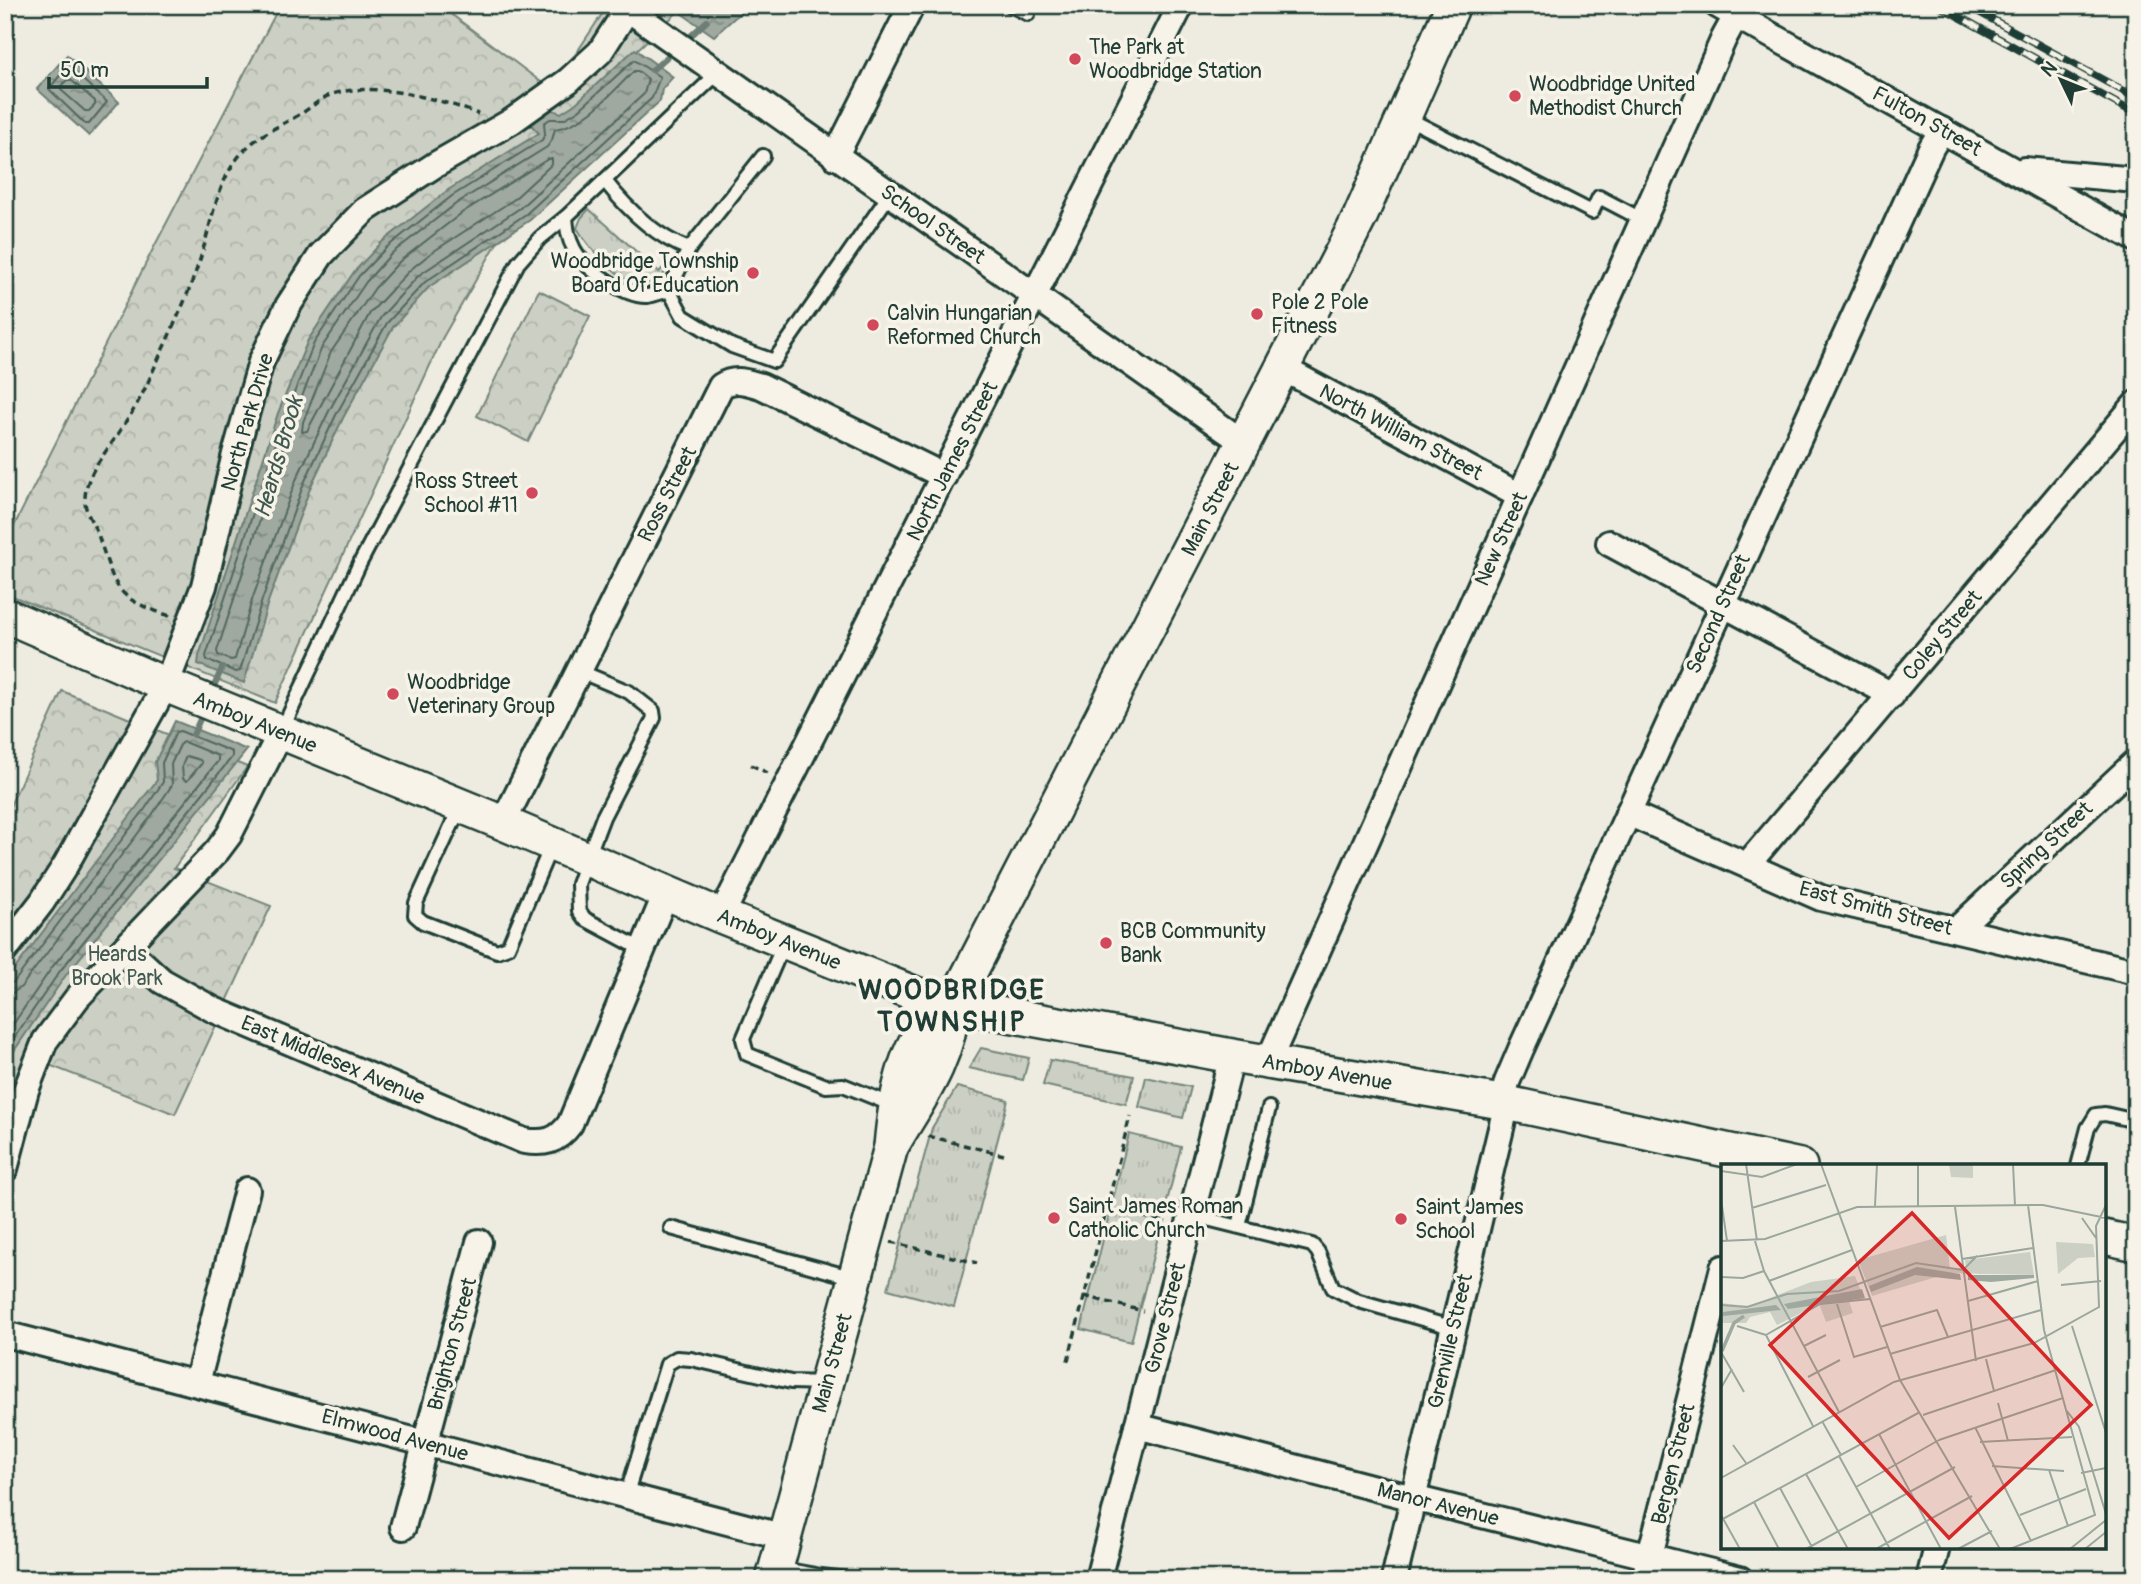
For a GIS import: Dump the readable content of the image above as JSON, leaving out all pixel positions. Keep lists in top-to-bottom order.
{
  "streets": {
    "main road": ["Main Street", "Amboy Avenue"],
    "street": [
      "Fulton Street",
      "School Street",
      "North Park Drive",
      "North William Street",
      "North James Street",
      "Ross Street",
      "New Street",
      "Second Street",
      "Coley Street",
      "Spring Street",
      "East Smith Street",
      "East Middlesex Avenue",
      "Grove Street",
      "Grenville Street",
      "Brighton Street",
      "Elmwood Avenue",
      "Bergen Street",
      "Manor Avenue"
    ]
  },
  "crossings": [
    ["Fulton Street", "New Street"],
    ["Fulton Street", "Second Street"],
    ["School Street", "North Park Drive"],
    ["School Street", "North James Street"],
    ["School Street", "Main Street"],
    ["North Park Drive", "Amboy Avenue"],
    ["North William Street", "Main Street"],
    ["North William Street", "New Street"],
    ["North James Street", "Ross Street"],
    ["North James Street", "Amboy Avenue"],
    ["Ross Street", "Amboy Avenue"],
    ["Main Street", "Amboy Avenue"],
    ["Main Street", "Elmwood Avenue"],
    ["New Street", "Amboy Avenue"],
    ["Second Street", "Amboy Avenue"],
    ["Second Street", "East Smith Street"],
    ["Second Street", "Grenville Street"],
    ["Coley Street", "East Smith Street"],
    ["Amboy Avenue", "Grove Street"],
    ["Amboy Avenue", "Grenville Street"],
    ["Spring Street", "East Smith Street"],
    ["Grove Street", "Manor Avenue"],
    ["Grenville Street", "Manor Avenue"],
    ["Brighton Street", "Elmwood Avenue"],
    ["Bergen Street", "Manor Avenue"]
  ],
  "districts": ["WOODBRIDGE TOWNSHIP"],
  "water": ["Heards Brook"],
  "parks": ["Heards Brook Park"],
  "places": [
    "The Park at Woodbridge Station",
    "Woodbridge United Methodist Church",
    "Woodbridge Township Board Of Education",
    "Pole 2 Pole Fitness",
    "Calvin Hungarian Reformed Church",
    "Ross Street School #11",
    "Woodbridge Veterinary Group",
    "BCB Community Bank",
    "Saint James Roman Catholic Church",
    "Saint James School"
  ],
  "scale_bar": "50 m",
  "north": "top left"
}
